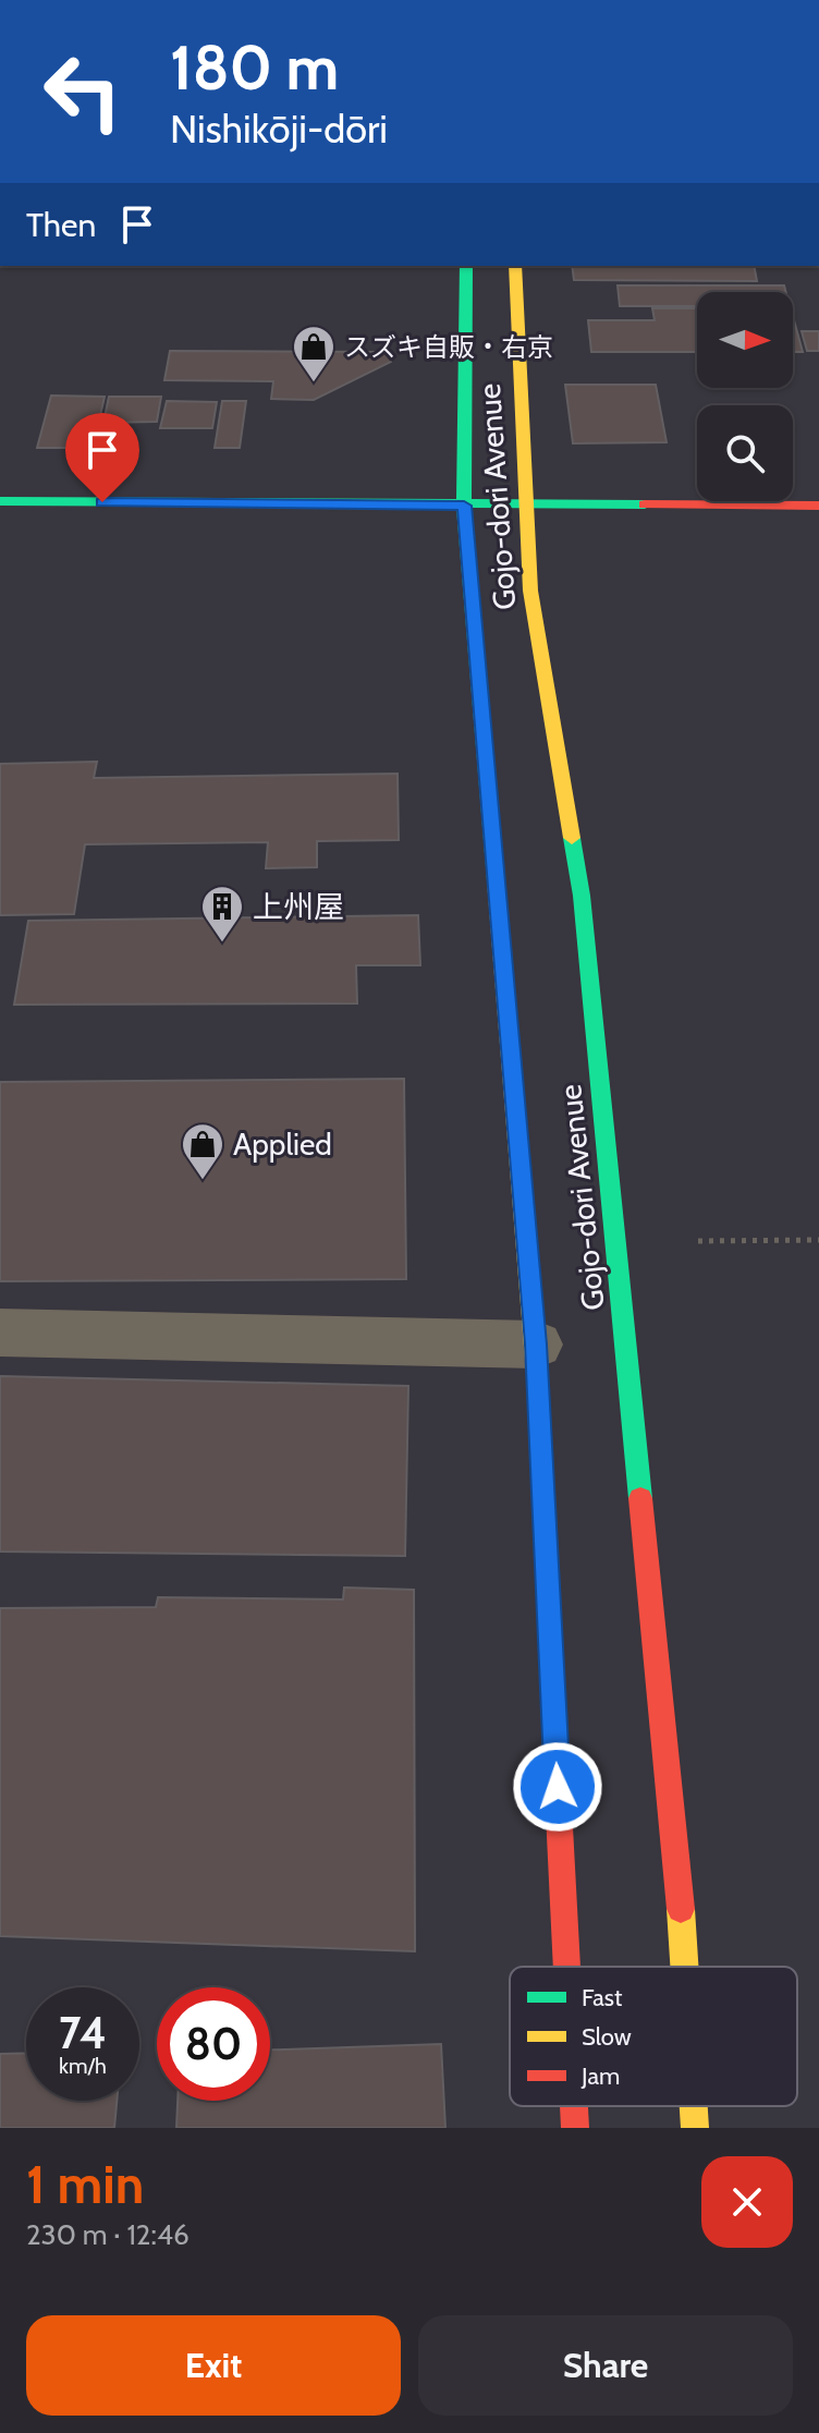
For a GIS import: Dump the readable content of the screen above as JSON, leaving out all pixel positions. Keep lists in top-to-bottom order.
{
  "streets": {
    "main road": ["Gojo-dori Avenue"]
  },
  "places": {
    "shop": ["スズキ自販・右京", "Applied"],
    "building": ["上州屋"]
  },
  "legend": ["Fast", "Slow", "Jam"],
  "north": "right",
  "page": {
    "turn": ["180 m", "Nishikōji-dōri"],
    "then": "Then",
    "speed": "74 km/h",
    "limit": "80",
    "heading": ["1 min", "230 m · 12:46"],
    "buttons": ["Exit", "Share"]
  }
}
